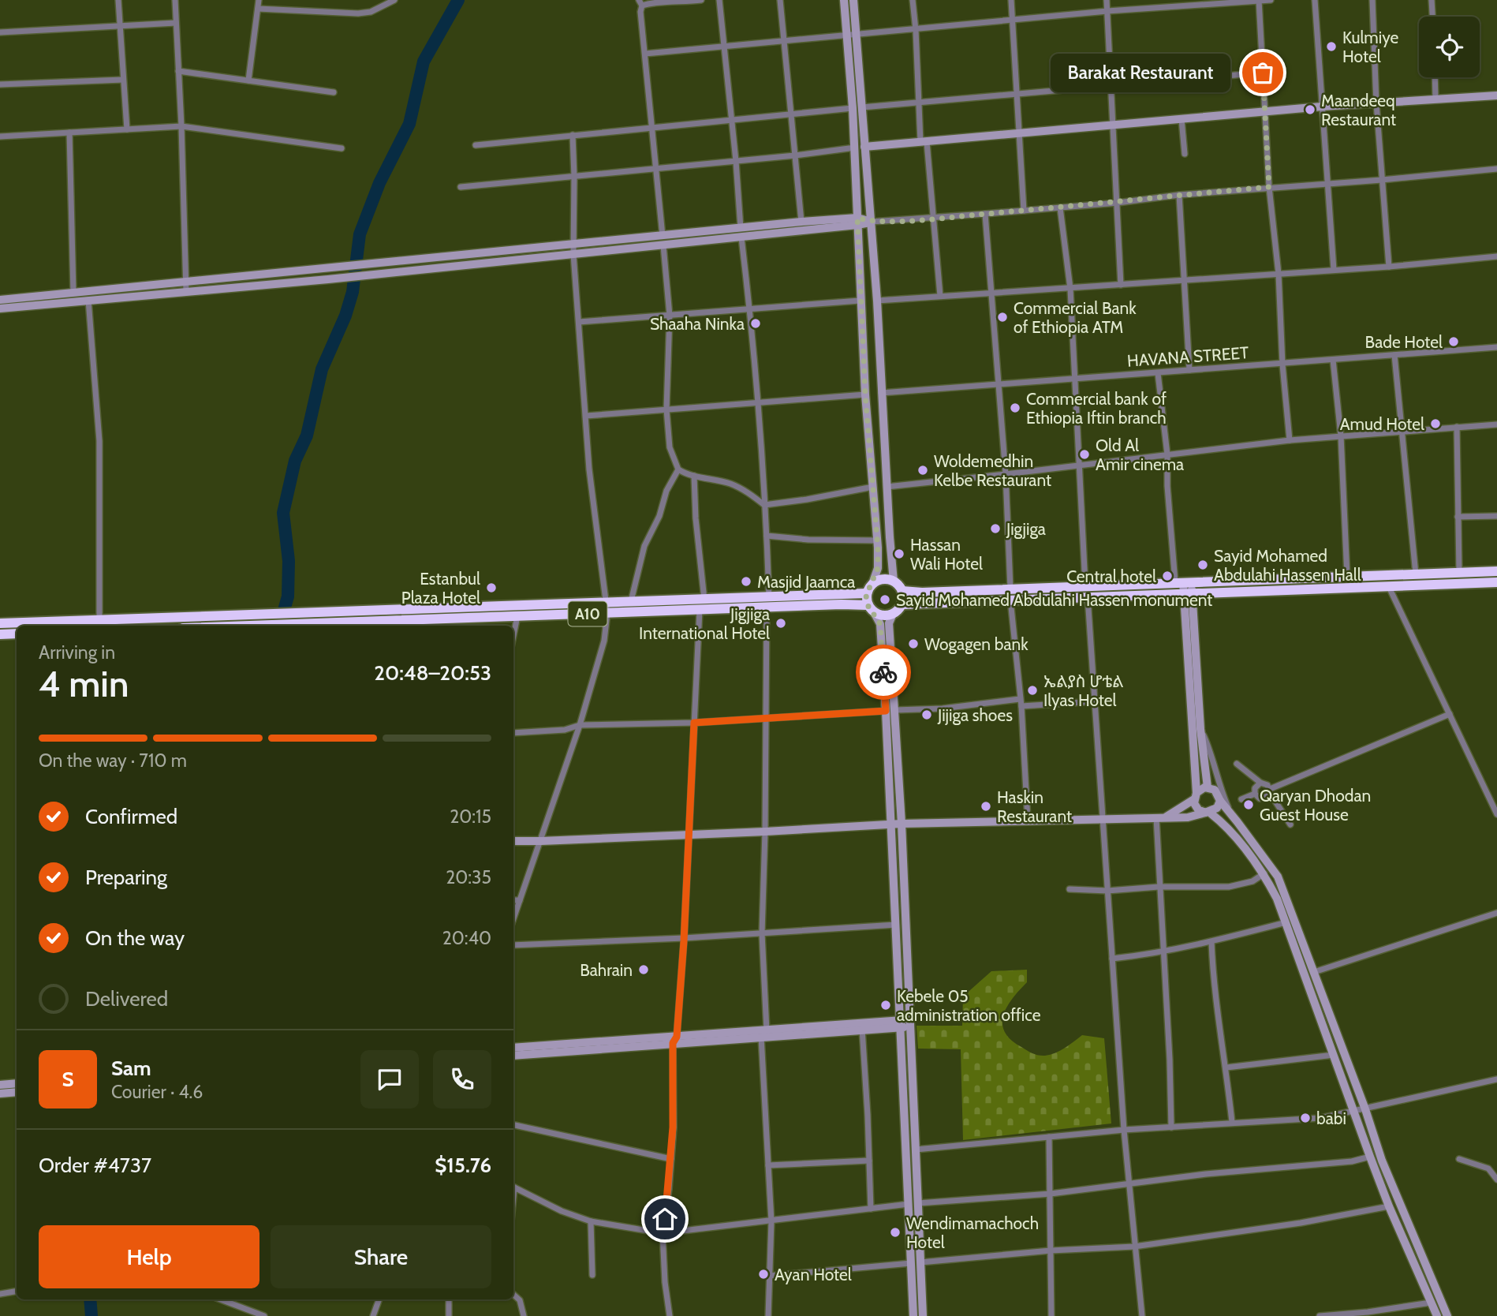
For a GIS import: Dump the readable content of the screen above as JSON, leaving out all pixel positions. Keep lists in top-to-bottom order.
{
  "streets": {
    "highway": ["A10"],
    "street": ["HAVANA STREET"]
  },
  "places": [
    "Kulmiye Hotel",
    "Barakat Restaurant",
    "Maandeeq Restaurant",
    "Commercial Bank of Ethiopia ATM",
    "Shaaha Ninka",
    "Bade Hotel",
    "Commercial bank of Ethiopia Iftin branch",
    "Amud Hotel",
    "Old Al Amir cinema",
    "Woldemedhin Kelbe Restaurant",
    "Jigjiga",
    "Hassan Wali Hotel",
    "Sayid Mohamed Abdulahi Hassen Hall",
    "Central hotel",
    "Masjid Jaamca",
    "Estanbul Plaza Hotel",
    "Sayid Mohamed Abdulahi Hassen monument",
    "Jigjiga International Hotel",
    "Wogagen bank",
    "ኤልያስ ሆቴል Ilyas Hotel",
    "Jijiga shoes",
    "Qaryan Dhodan Guest House",
    "Haskin Restaurant",
    "Bahrain",
    "Kebele 05 administration office",
    "babi",
    "Wendimamachoch Hotel",
    "Ayan Hotel"
  ],
  "page": {
    "bubble": "Barakat Restaurant",
    "heading": ["4 min", "Arriving in", "20:48–20:53"],
    "panel": [
      "Sam",
      "Courier · 4.6",
      "Order #4737",
      "$15.76"
    ],
    "bar": "On the way · 710 m",
    "list": [
      ["Confirmed", "20:15"],
      ["Preparing", "20:35"],
      ["On the way", "20:40"],
      "Delivered"
    ],
    "round": "S",
    "buttons": ["Help", "Share"]
  }
}
